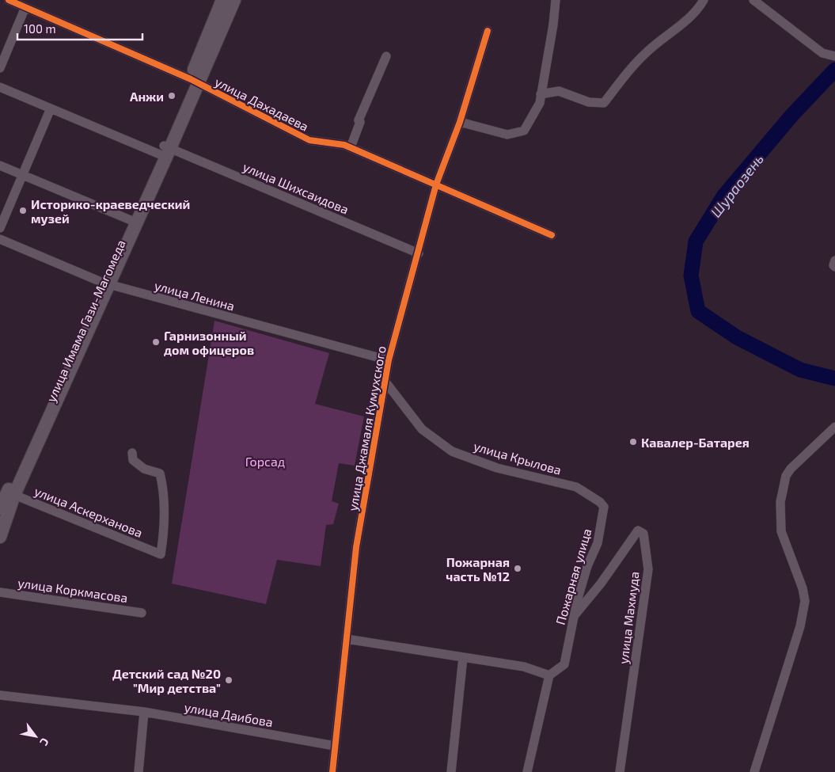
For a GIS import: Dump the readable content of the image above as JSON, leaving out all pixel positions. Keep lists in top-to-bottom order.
{
  "streets": {
    "main road": ["улица Имама Гази-Магомеда"],
    "street": [
      "улица Дахадаева",
      "улица Шихсаидова",
      "улица Ленина",
      "улица Джамаля Кумухского",
      "улица Крылова",
      "улица Аскерханова",
      "Пожарная улица",
      "улица Коркмасова",
      "улица Махмуда",
      "улица Даибова"
    ]
  },
  "crossings": [
    ["улица Дахадаева", "улица Имама Гази-Магомеда"],
    ["улица Дахадаева", "улица Джамаля Кумухского"],
    ["улица Шихсаидова", "улица Имама Гази-Магомеда"],
    ["улица Шихсаидова", "улица Джамаля Кумухского"],
    ["улица Ленина", "улица Имама Гази-Магомеда"],
    ["улица Ленина", "улица Джамаля Кумухского"],
    ["улица Джамаля Кумухского", "улица Крылова"],
    ["улица Джамаля Кумухского", "улица Даибова"],
    ["улица Крылова", "Пожарная улица"],
    ["Пожарная улица", "улица Махмуда"]
  ],
  "water": ["Шураозень"],
  "parks": ["Горсад"],
  "places": [
    "Анжи",
    "Историко-краеведческий музей",
    "Гарнизонный дом офицеров",
    "Кавалер-Батарея",
    "Пожарная часть №12",
    "Детский сад №20 \"Мир детства\""
  ],
  "scale_bar": "100 m",
  "north": "bottom right"
}
